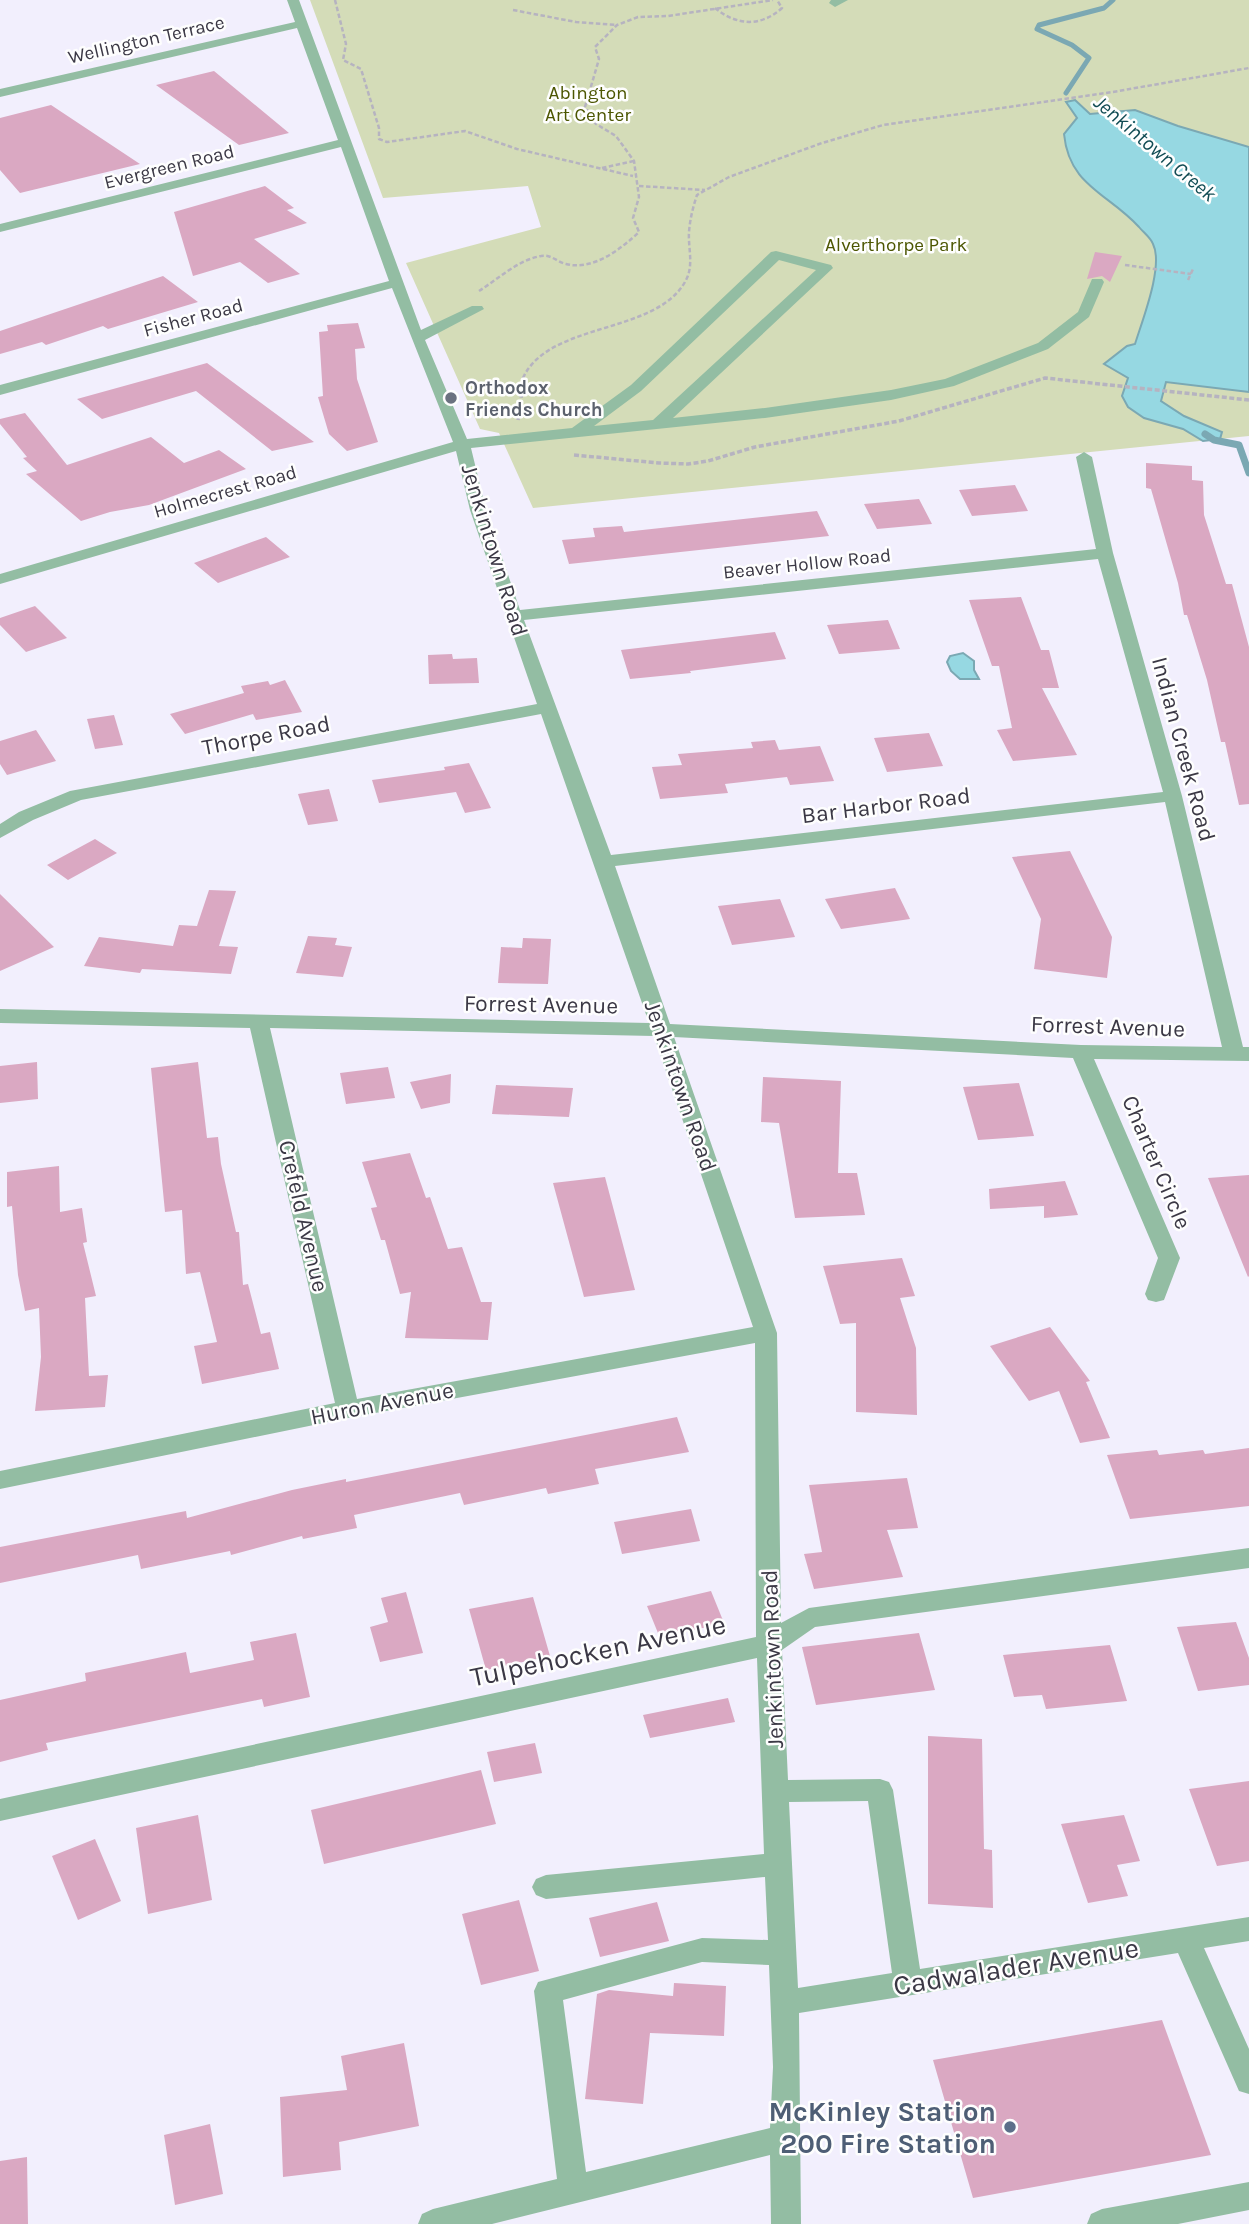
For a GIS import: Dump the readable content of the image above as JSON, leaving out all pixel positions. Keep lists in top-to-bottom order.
{
  "streets": {
    "street": [
      "Wellington Terrace",
      "Evergreen Road",
      "Fisher Road",
      "Holmecrest Road",
      "Jenkintown Road",
      "Beaver Hollow Road",
      "Thorpe Road",
      "Indian Creek Road",
      "Bar Harbor Road",
      "Forrest Avenue",
      "Charter Circle",
      "Crefeld Avenue",
      "Huron Avenue",
      "Tulpehocken Avenue",
      "Cadwalader Avenue"
    ]
  },
  "crossings": [
    ["Wellington Terrace", "Jenkintown Road"],
    ["Evergreen Road", "Jenkintown Road"],
    ["Fisher Road", "Jenkintown Road"],
    ["Holmecrest Road", "Jenkintown Road"],
    ["Jenkintown Road", "Beaver Hollow Road"],
    ["Jenkintown Road", "Thorpe Road"],
    ["Jenkintown Road", "Bar Harbor Road"],
    ["Jenkintown Road", "Forrest Avenue"],
    ["Jenkintown Road", "Huron Avenue"],
    ["Jenkintown Road", "Tulpehocken Avenue"],
    ["Jenkintown Road", "Cadwalader Avenue"],
    ["Beaver Hollow Road", "Indian Creek Road"],
    ["Indian Creek Road", "Bar Harbor Road"],
    ["Indian Creek Road", "Forrest Avenue"],
    ["Forrest Avenue", "Charter Circle"],
    ["Forrest Avenue", "Crefeld Avenue"],
    ["Crefeld Avenue", "Huron Avenue"]
  ],
  "water": ["Jenkintown Creek"],
  "parks": ["Abington Art Center", "Alverthorpe Park"],
  "places": ["Orthodox Friends Church", "McKinley Station 200 Fire Station"]
}
